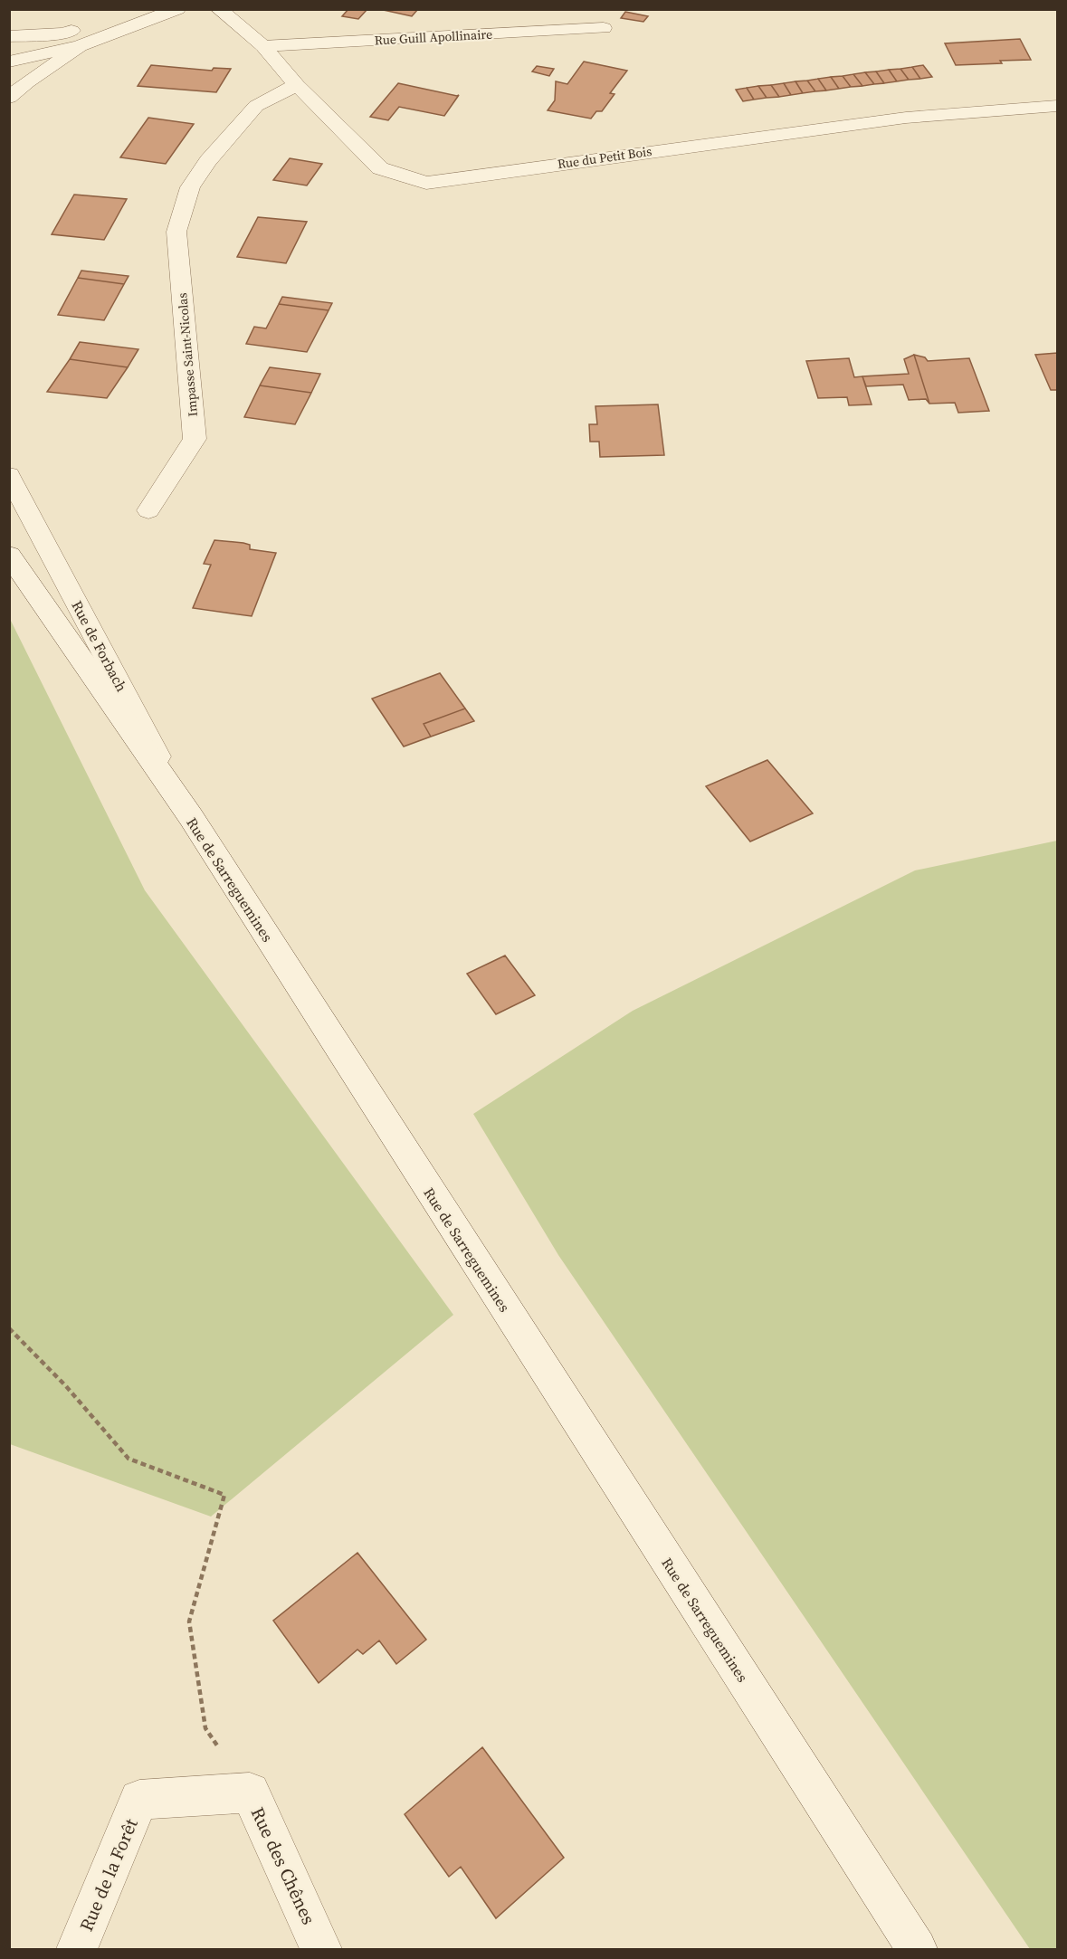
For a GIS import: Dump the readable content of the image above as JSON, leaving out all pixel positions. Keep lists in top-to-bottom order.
{
  "streets": {
    "street": [
      "Rue du Petit Bois",
      "Impasse Saint-Nicolas",
      "Rue de Sarreguemines",
      "Rue des Chênes",
      "Rue de la Forêt"
    ],
    "lane": ["Rue Guill Apollinaire", "Rue de Forbach"]
  },
  "crossings": [
    ["Rue Guill Apollinaire", "Rue du Petit Bois"],
    ["Rue du Petit Bois", "Impasse Saint-Nicolas"],
    ["Rue de Forbach", "Rue de Sarreguemines"],
    ["Rue des Chênes", "Rue de la Forêt"]
  ]
}
